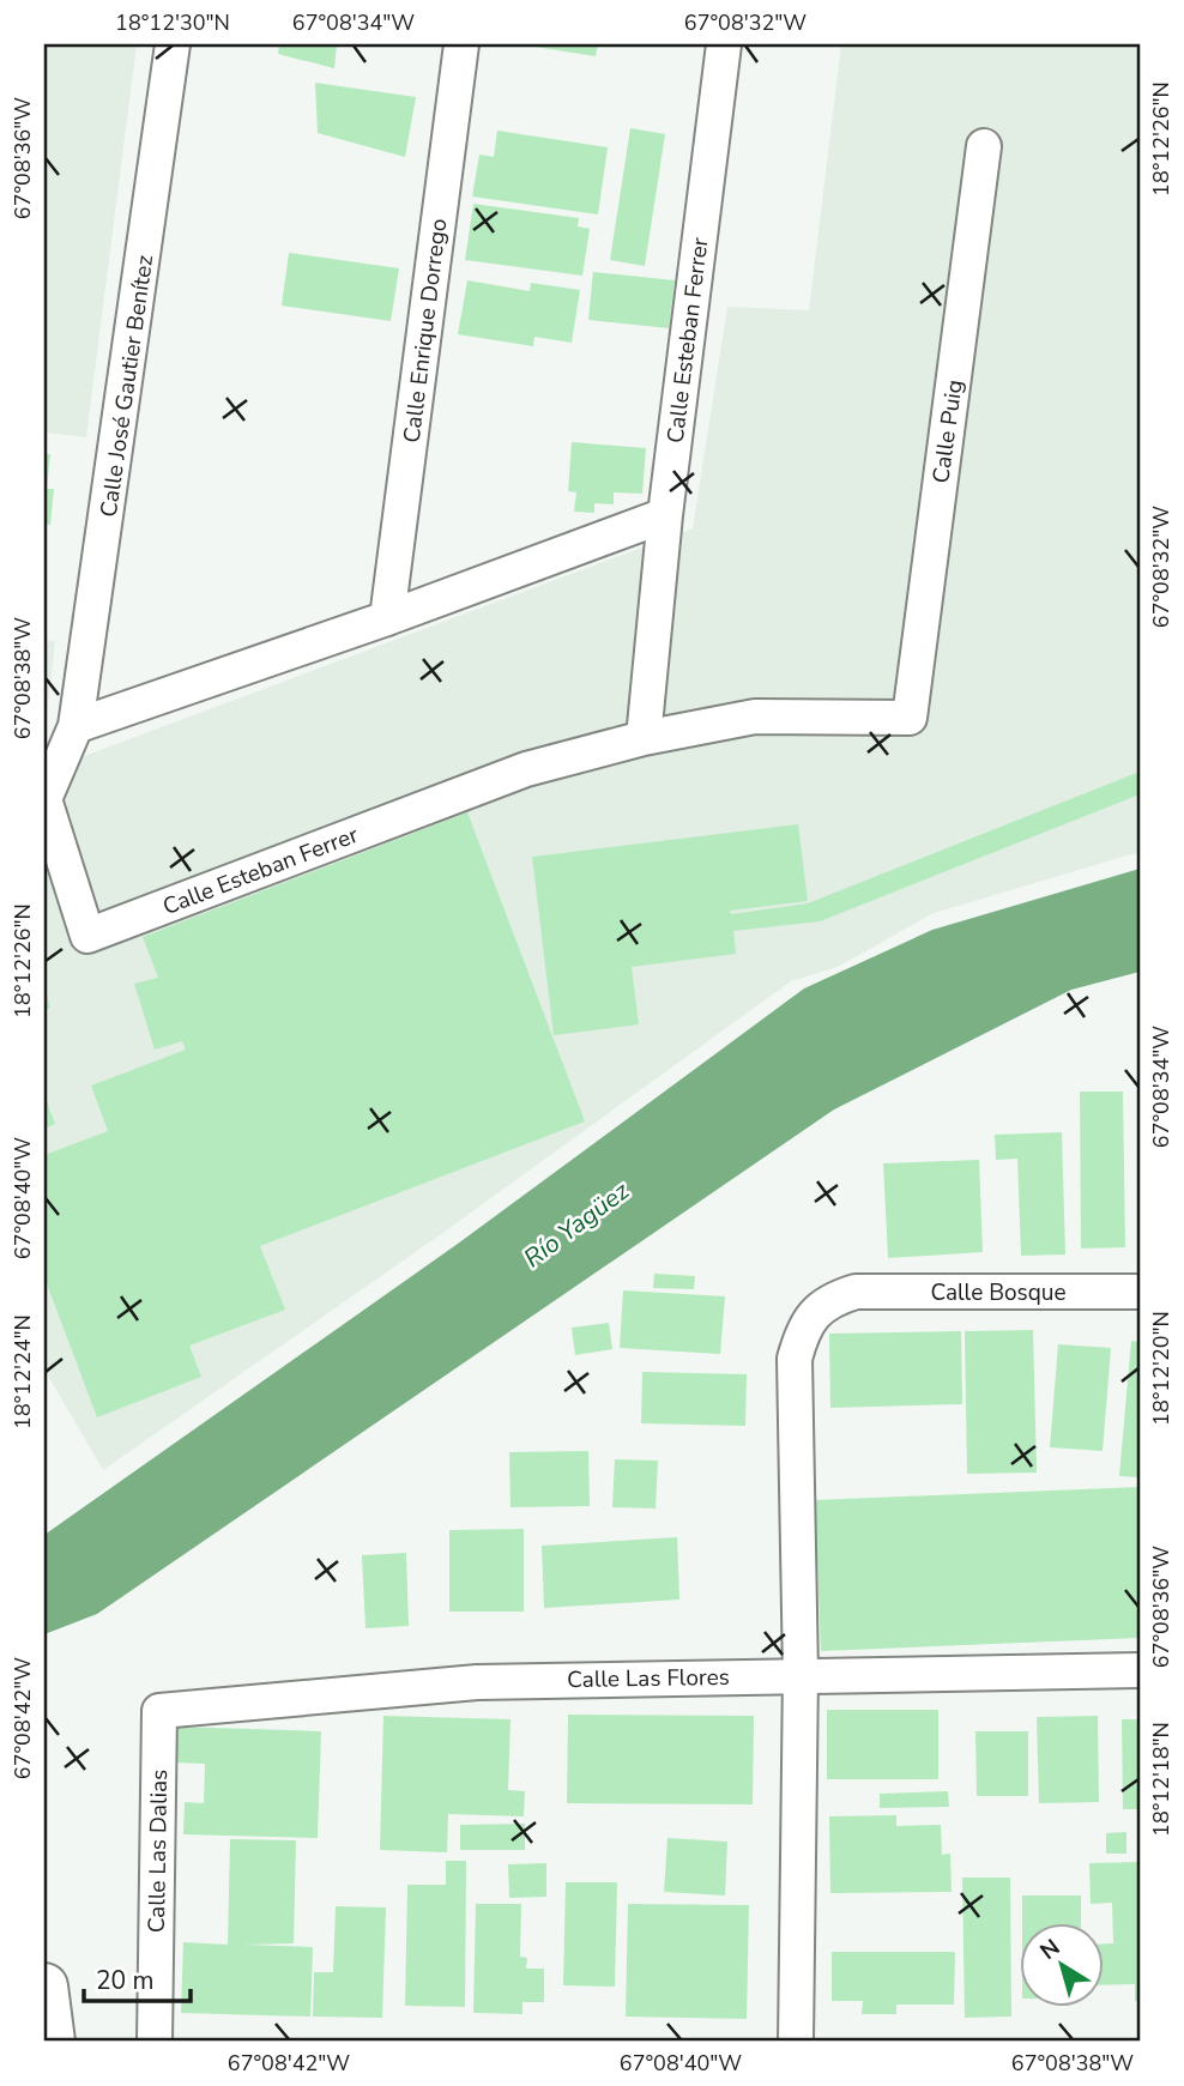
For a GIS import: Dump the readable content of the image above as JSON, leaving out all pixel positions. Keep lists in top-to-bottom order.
{
  "streets": {
    "street": [
      "Calle Enrique Dorrego",
      "Calle Esteban Ferrer",
      "Calle José Gautier Benítez",
      "Calle Puig",
      "Calle Bosque",
      "Calle Las Flores",
      "Calle Las Dalias"
    ]
  },
  "crossings": [
    ["Calle Esteban Ferrer", "Calle José Gautier Benítez"],
    ["Calle Esteban Ferrer", "Calle Puig"],
    ["Calle Bosque", "Calle Las Flores"],
    ["Calle Las Flores", "Calle Las Dalias"]
  ],
  "water": ["Río Yagüez"],
  "scale_bar": "20 m",
  "north": "top left",
  "coordinates": [
    "18°12'30\"N",
    "67°08'34\"W",
    "67°08'32\"W",
    "18°12'26\"N",
    "67°08'36\"W",
    "67°08'38\"W",
    "67°08'40\"W",
    "18°12'20\"N",
    "18°12'24\"N",
    "67°08'42\"W",
    "18°12'18\"N"
  ]
}
